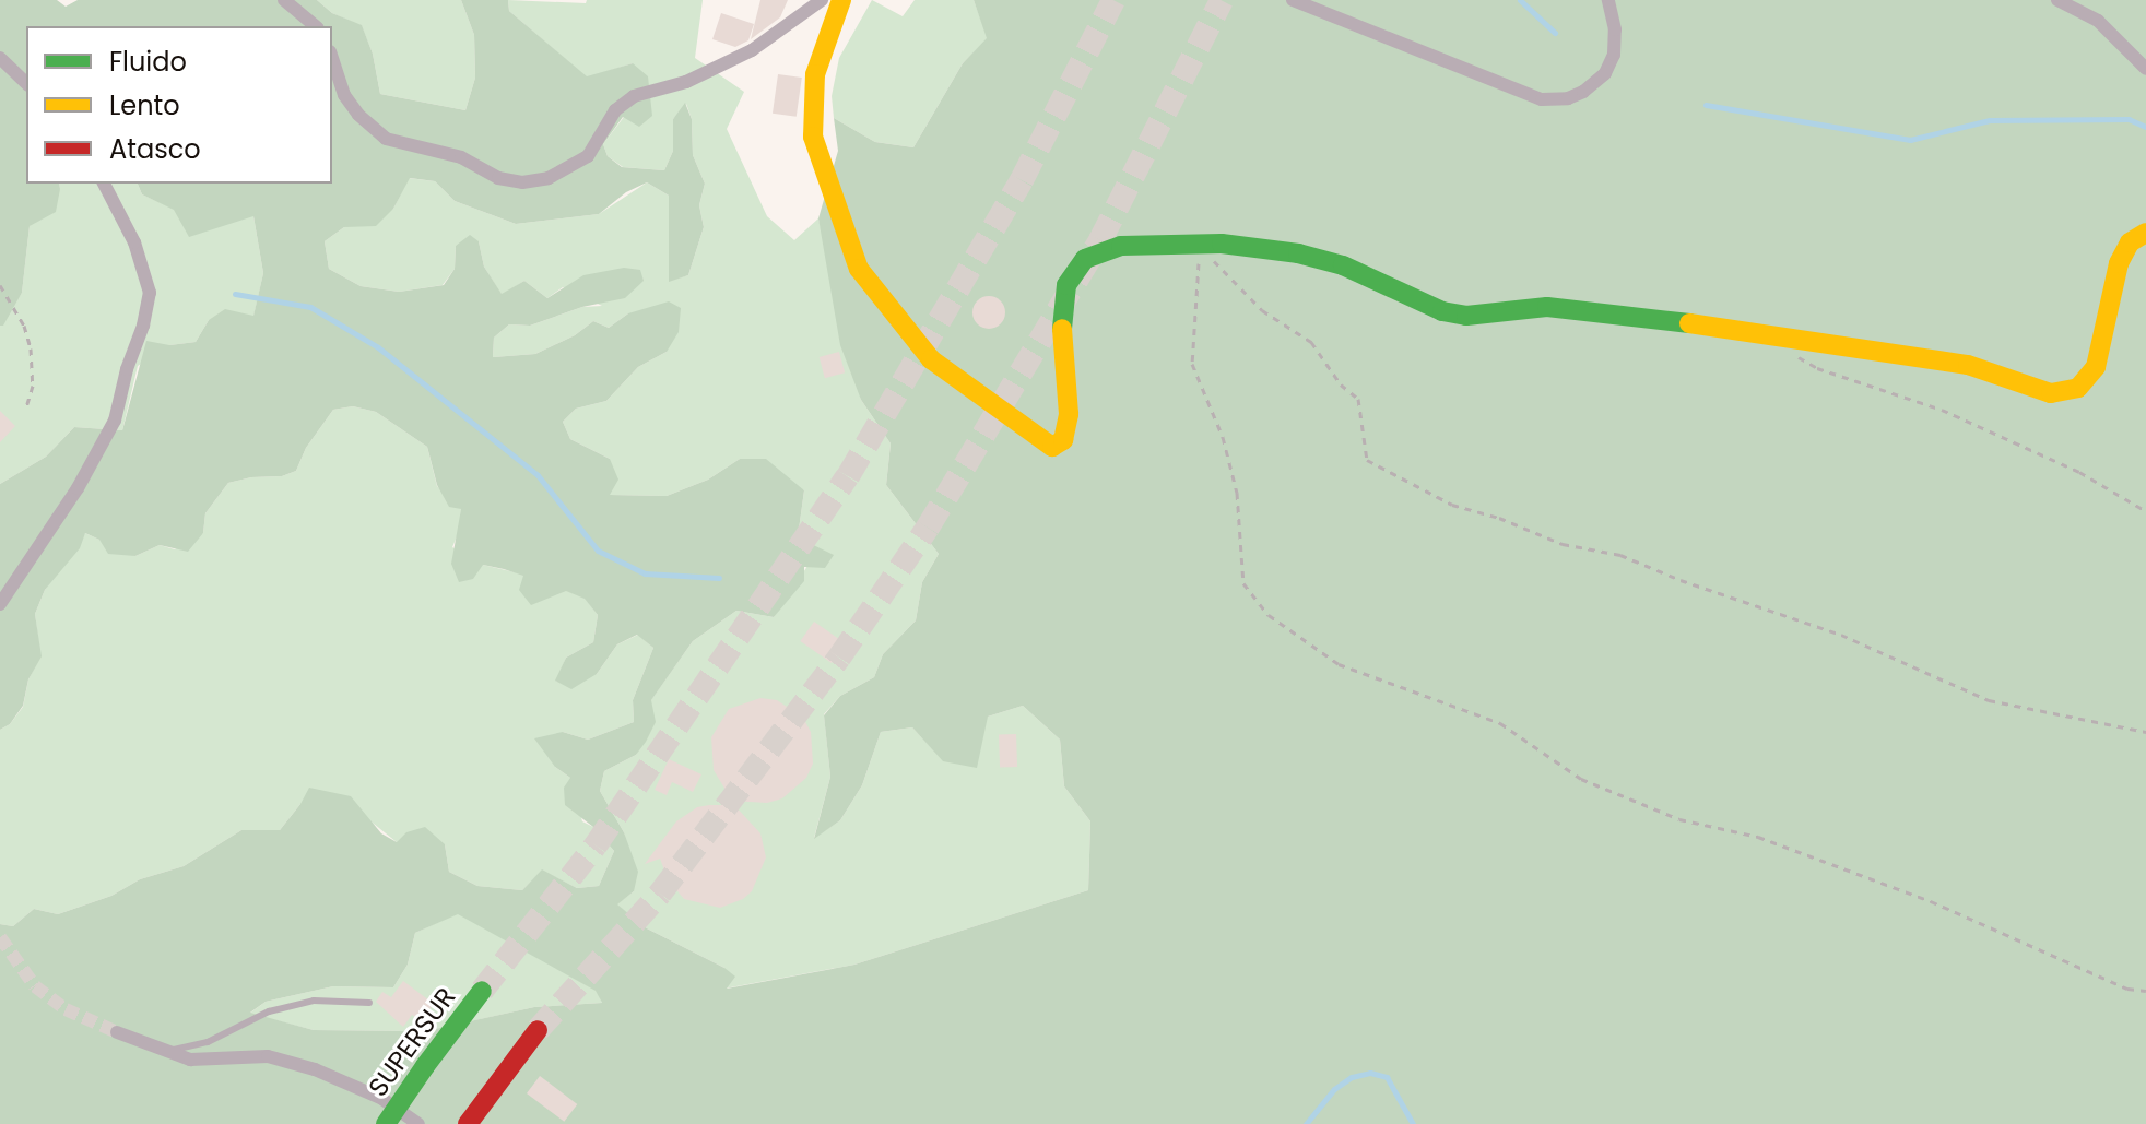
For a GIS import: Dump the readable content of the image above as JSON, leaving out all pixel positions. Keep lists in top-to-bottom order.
{
  "streets": {
    "main road": ["SUPERSUR"]
  },
  "legend": ["Fluido", "Lento", "Atasco"]
}
